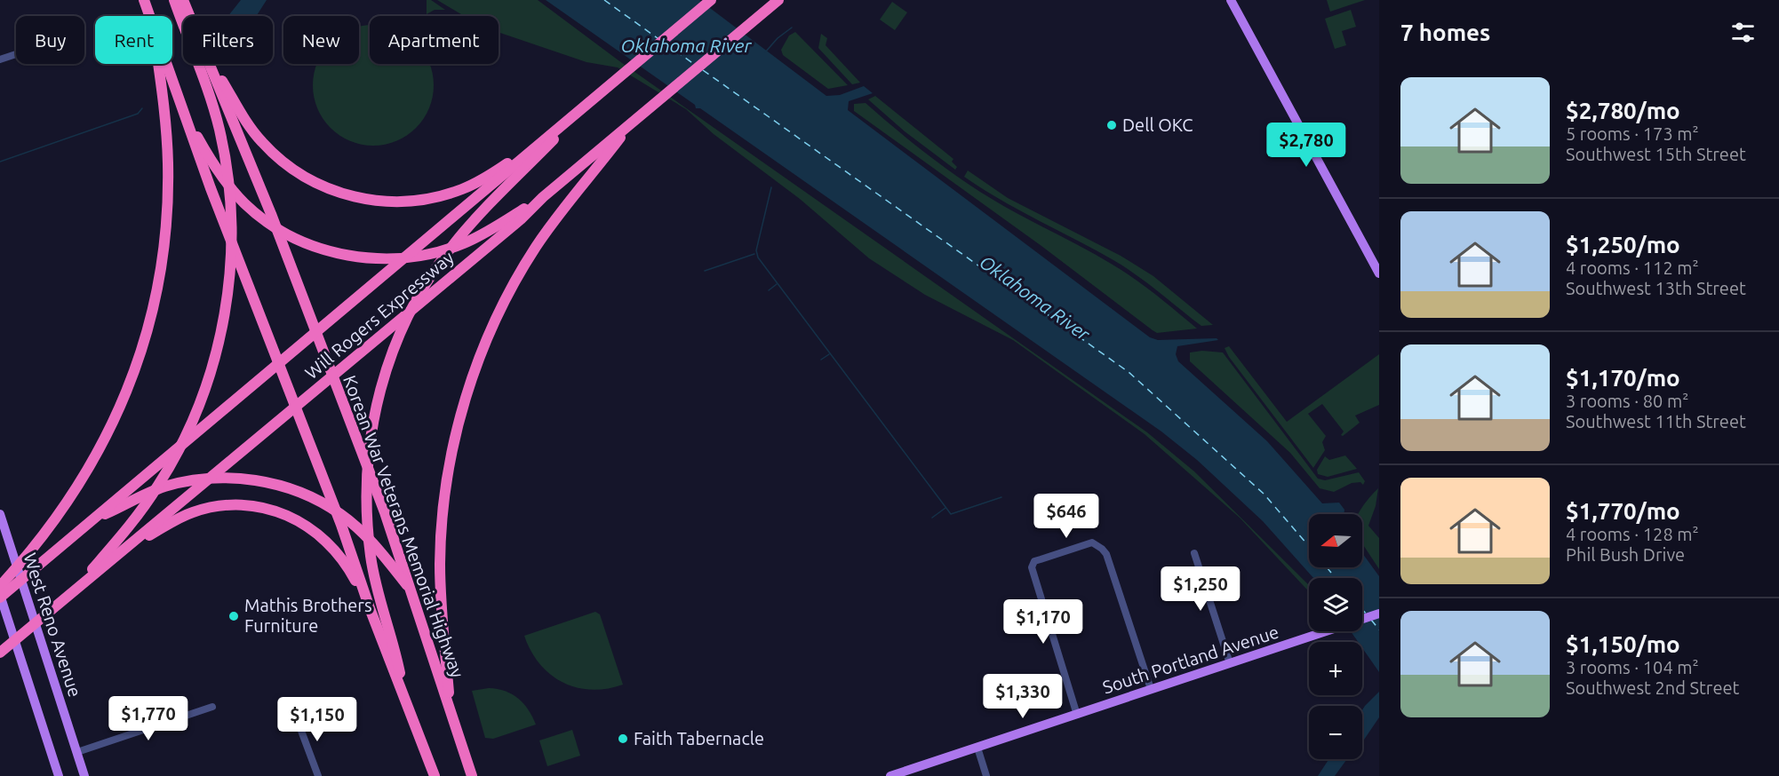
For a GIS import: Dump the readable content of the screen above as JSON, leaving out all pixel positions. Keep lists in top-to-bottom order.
{
  "streets": {
    "highway": ["Will Rogers Expressway", "Korean War Veterans Memorial Highway"],
    "main road": ["West Reno Avenue", "South Portland Avenue"]
  },
  "water": ["Oklahoma River"],
  "places": ["Dell OKC", "Mathis Brothers Furniture", "Faith Tabernacle"],
  "north": "left",
  "page": {
    "heading": "7 homes",
    "chip": [
      "Buy",
      "Rent",
      "Filters",
      "New",
      "Apartment"
    ],
    "list": [
      {
        "name": "$2,780/mo",
        "note": "5 rooms · 173 m² · Southwest 15th Street"
      },
      {
        "name": "$1,250/mo",
        "note": "4 rooms · 112 m² · Southwest 13th Street"
      },
      {
        "name": "$1,170/mo",
        "note": "3 rooms · 80 m² · Southwest 11th Street"
      },
      {
        "name": "$1,770/mo",
        "note": "4 rooms · 128 m² · Phil Bush Drive"
      },
      {
        "name": "$1,150/mo",
        "note": "3 rooms · 104 m² · Southwest 2nd Street"
      }
    ],
    "price": [
      "$2,780",
      "$646",
      "$1,250",
      "$1,170",
      "$1,330",
      "$1,770",
      "$1,150"
    ],
    "map_buttons": ["+", "−"]
  }
}
